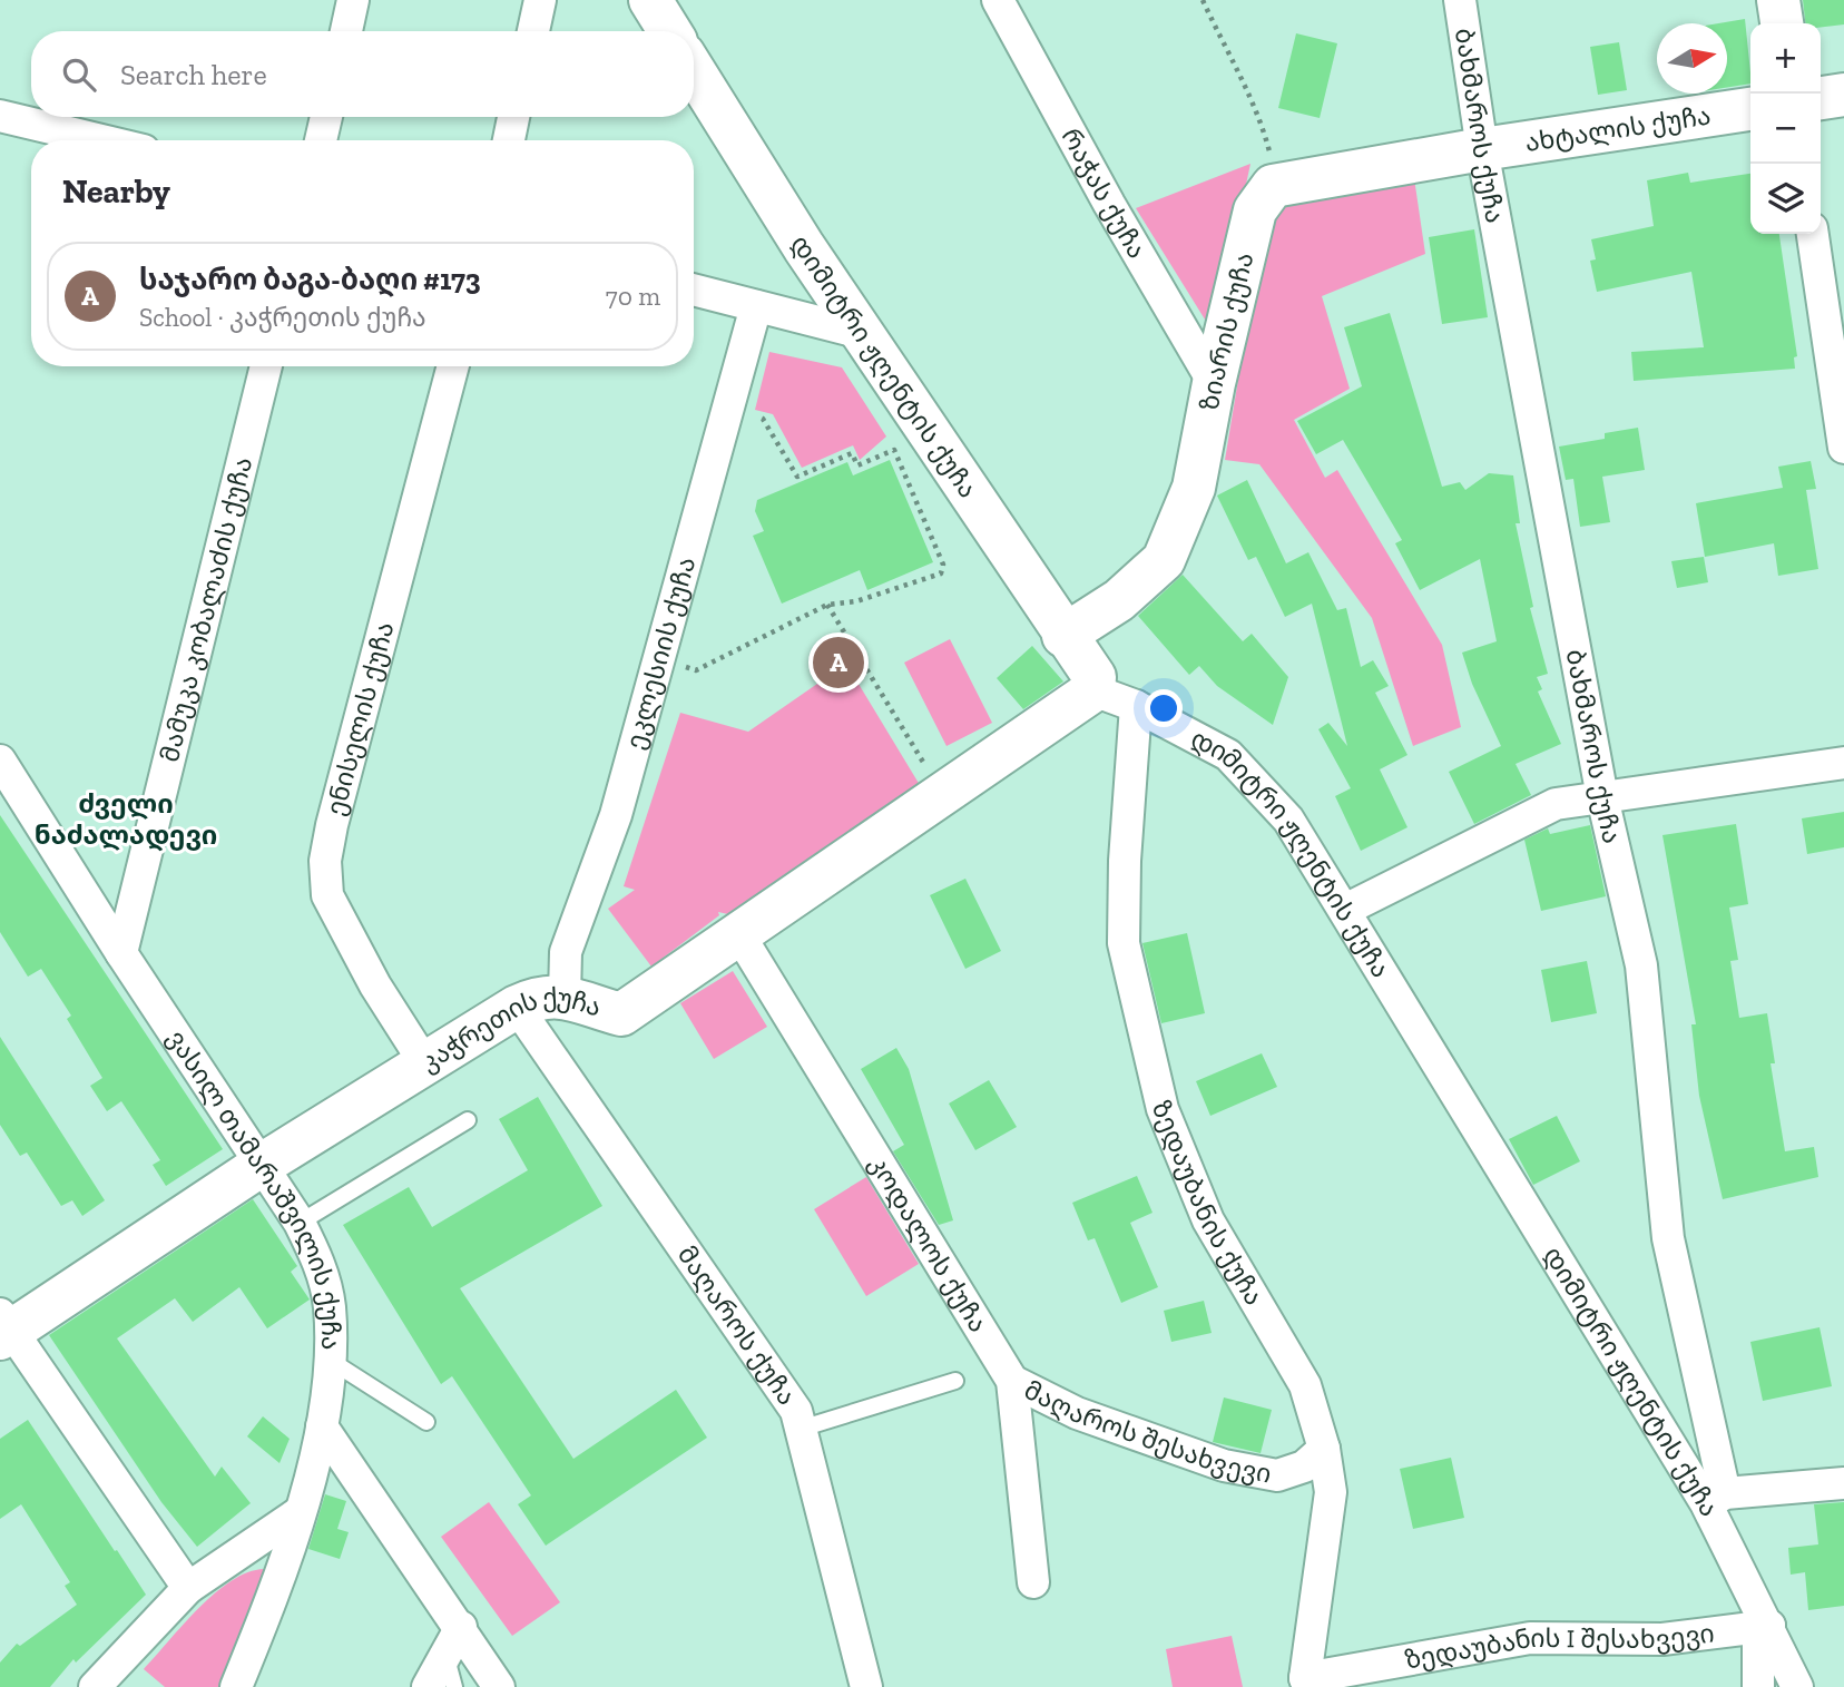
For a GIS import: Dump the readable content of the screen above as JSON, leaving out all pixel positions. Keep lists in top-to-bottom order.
{
  "streets": {
    "street": [
      "ბახმაროს ქუჩა",
      "ახტალის ქუჩა",
      "რაჭას ქუჩა",
      "ზიარის ქუჩა",
      "დიმიტრი ჟღენტის ქუჩა",
      "მამუკა კობალაძის ქუჩა",
      "ეკლესიის ქუჩა",
      "ენისელის ქუჩა",
      "კაჭრეთის ქუჩა",
      "ვასილ თამარაშვილის ქუჩა",
      "ზედაუბანის ქუჩა",
      "კოდალოს ქუჩა",
      "მაღაროს ქუჩა",
      "მაღაროს შესახვევი",
      "ზედაუბანის I შესახვევი"
    ]
  },
  "crossings": [
    ["ბახმაროს ქუჩა", "ახტალის ქუჩა"],
    ["ბახმაროს ქუჩა", "ზიარის ქუჩა"],
    ["ბახმაროს ქუჩა", "დიმიტრი ჟღენტის ქუჩა"],
    ["ახტალის ქუჩა", "ზიარის ქუჩა"],
    ["რაჭას ქუჩა", "ზიარის ქუჩა"],
    ["ზიარის ქუჩა", "დიმიტრი ჟღენტის ქუჩა"],
    ["დიმიტრი ჟღენტის ქუჩა", "კაჭრეთის ქუჩა"],
    ["დიმიტრი ჟღენტის ქუჩა", "ზედაუბანის ქუჩა"],
    ["დიმიტრი ჟღენტის ქუჩა", "ზედაუბანის I შესახვევი"],
    ["მამუკა კობალაძის ქუჩა", "ვასილ თამარაშვილის ქუჩა"],
    ["ეკლესიის ქუჩა", "კაჭრეთის ქუჩა"],
    ["ენისელის ქუჩა", "კაჭრეთის ქუჩა"],
    ["კაჭრეთის ქუჩა", "ვასილ თამარაშვილის ქუჩა"],
    ["კაჭრეთის ქუჩა", "კოდალოს ქუჩა"],
    ["კაჭრეთის ქუჩა", "მაღაროს ქუჩა"],
    ["ზედაუბანის ქუჩა", "მაღაროს შესახვევი"],
    ["ზედაუბანის ქუჩა", "ზედაუბანის I შესახვევი"],
    ["კოდალოს ქუჩა", "მაღაროს შესახვევი"]
  ],
  "districts": ["ძველი ნაძალადევი"],
  "north": "right",
  "page": {
    "map_buttons": ["+", "−"],
    "search": "Search here",
    "heading": "Nearby",
    "list": [
      {
        "mark": "A",
        "name": "საჯარო ბაგა-ბაღი #173",
        "note": "School · კაჭრეთის ქუჩა",
        "value": "70 m"
      }
    ],
    "pins": "A"
  }
}
